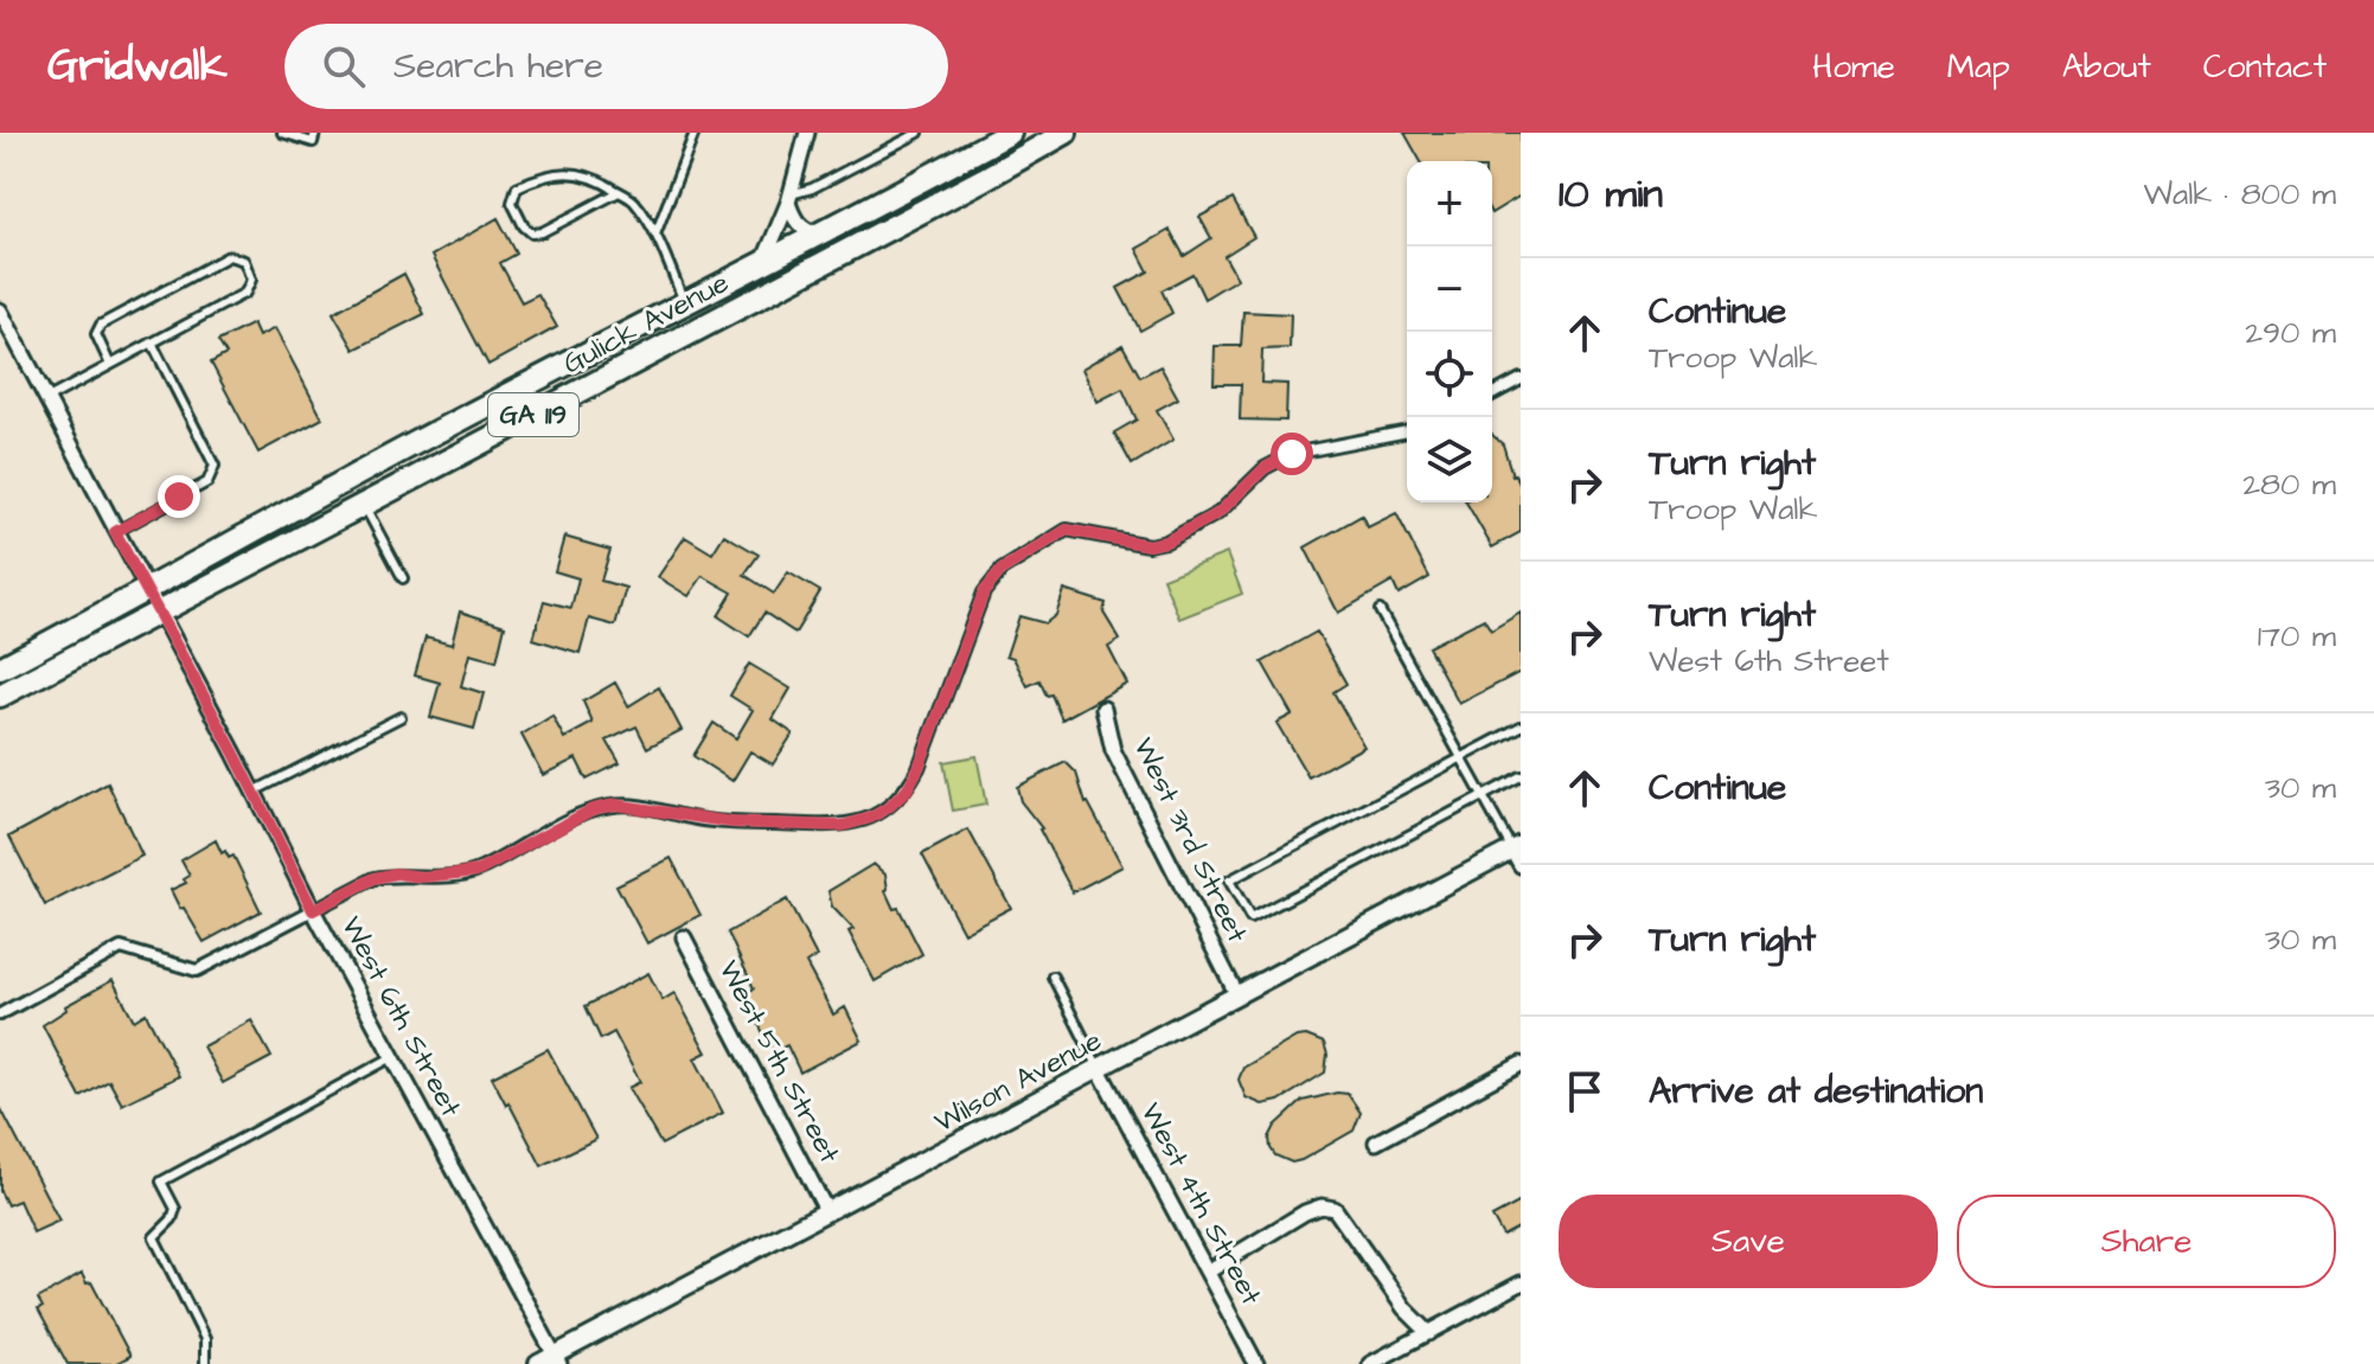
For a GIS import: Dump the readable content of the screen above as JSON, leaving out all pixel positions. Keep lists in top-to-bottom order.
{
  "streets": {
    "main road": ["Gulick Avenue", "GA 119"],
    "street": [
      "West 3rd Street",
      "West 6th Street",
      "West 5th Street",
      "Wilson Avenue",
      "West 4th Street"
    ]
  },
  "crossings": [
    ["Gulick Avenue", "West 6th Street"],
    ["West 3rd Street", "Wilson Avenue"],
    ["West 6th Street", "Wilson Avenue"],
    ["West 5th Street", "Wilson Avenue"],
    ["Wilson Avenue", "West 4th Street"]
  ],
  "page": {
    "header": "Gridwalk",
    "search": "Search here",
    "nav": [
      "Home",
      "Map",
      "About",
      "Contact"
    ],
    "heading": ["10 min", "Walk · 800 m"],
    "map_buttons": ["+", "−"],
    "list": [
      ["Continue", "Troop Walk", "290 m"],
      ["Turn right", "Troop Walk", "280 m"],
      ["Turn right", "West 6th Street", "170 m"],
      ["Continue", "30 m"],
      ["Turn right", "30 m"],
      "Arrive at destination"
    ],
    "buttons": ["Save", "Share"]
  }
}
